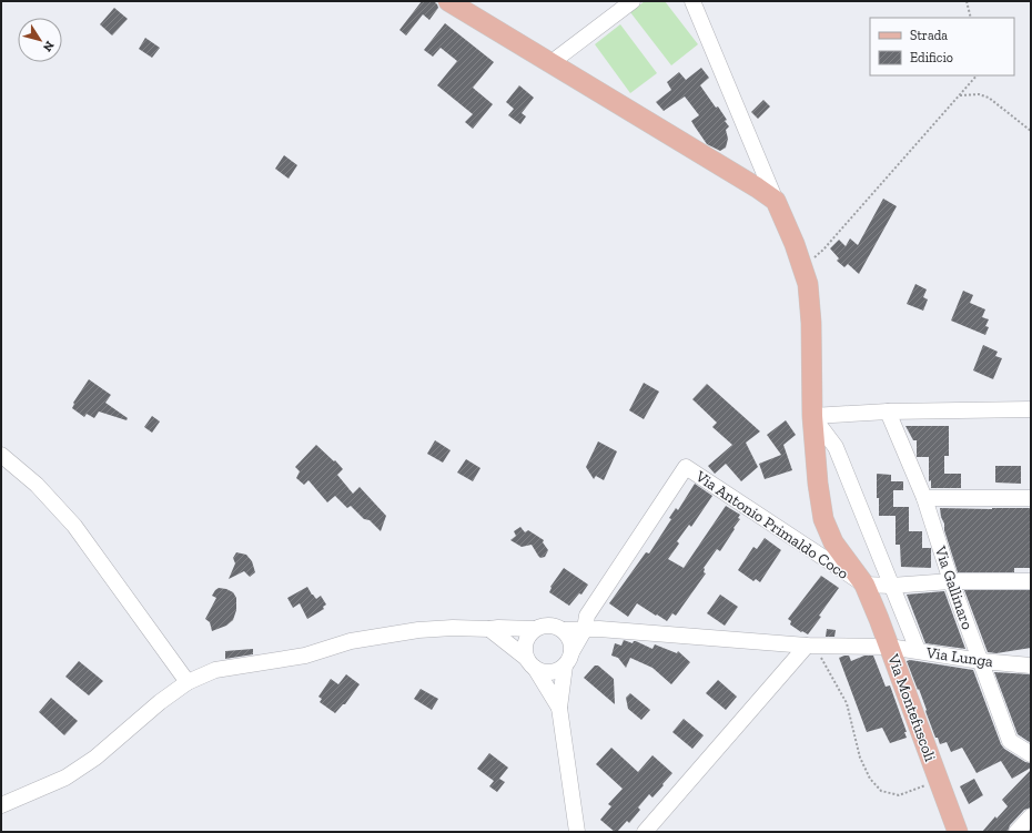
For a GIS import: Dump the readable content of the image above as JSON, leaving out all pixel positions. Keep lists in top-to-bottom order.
{
  "streets": {
    "main road": ["Via Montefuscoli"],
    "street": ["Via Antonio Primaldo Coco", "Via Gallinaro", "Via Lunga"]
  },
  "crossings": [
    ["Via Antonio Primaldo Coco", "Via Lunga"],
    ["Via Antonio Primaldo Coco", "Via Montefuscoli"],
    ["Via Gallinaro", "Via Lunga"],
    ["Via Lunga", "Via Montefuscoli"]
  ],
  "legend": ["Strada", "Edificio"],
  "north": "bottom right"
}
